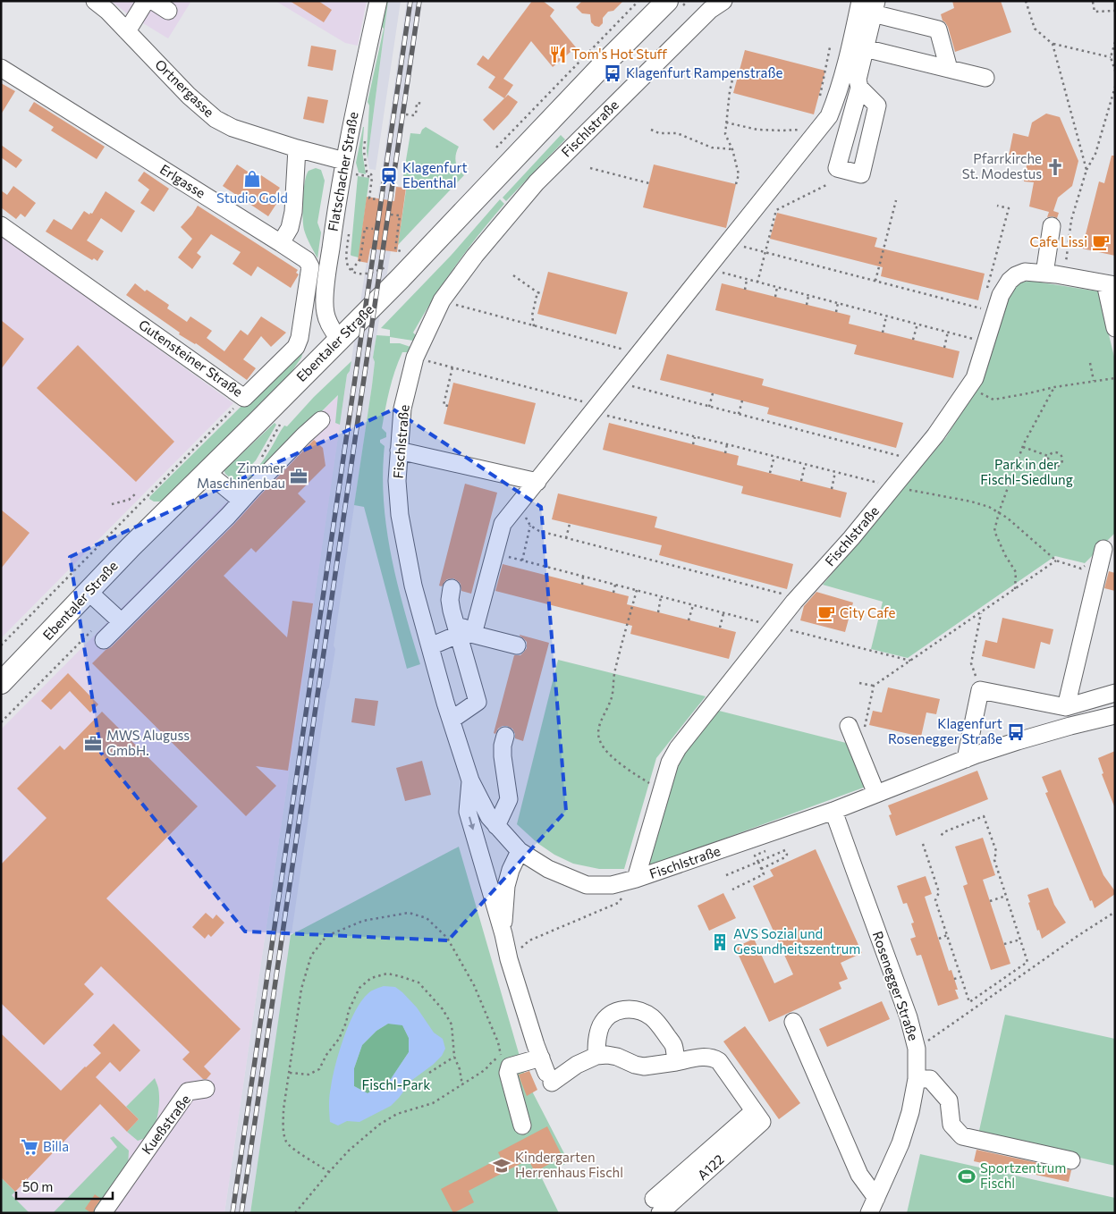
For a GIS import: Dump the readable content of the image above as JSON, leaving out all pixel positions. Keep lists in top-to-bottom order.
{
  "streets": {
    "main road": ["Ebentaler Straße"],
    "street": [
      "Ortnergasse",
      "Fischlstraße",
      "Flatschacher Straße",
      "Erlgasse",
      "Gutensteiner Straße",
      "Rosenegger Straße",
      "Kueßstraße",
      "A122"
    ]
  },
  "crossings": [
    ["Ortnergasse", "Flatschacher Straße"],
    ["Fischlstraße", "Rosenegger Straße"],
    ["Flatschacher Straße", "Ebentaler Straße"],
    ["Erlgasse", "Gutensteiner Straße"]
  ],
  "parks": ["Park in der Fischl-Siedlung", "Fischl-Park"],
  "places": {
    "restaurant": ["Tom's Hot Stuff"],
    "bus stop": ["Klagenfurt Rampenstraße", "Klagenfurt Rosenegger Straße"],
    "church": ["Pfarrkirche St. Modestus"],
    "station": ["Klagenfurt Ebenthal"],
    "shop": ["Studio Gold"],
    "cafe": ["Cafe Lissi", "City Cafe"],
    "office": ["Zimmer Maschinenbau", "MWS Aluguss GmbH."],
    "building": ["AVS Sozial und Gesundheitszentrum"],
    "supermarket": ["Billa"],
    "school or university": ["Kindergarten Herrenhaus Fischl"],
    "sports": ["Sportzentrum Fischl"]
  },
  "scale_bar": "50 m"
}
